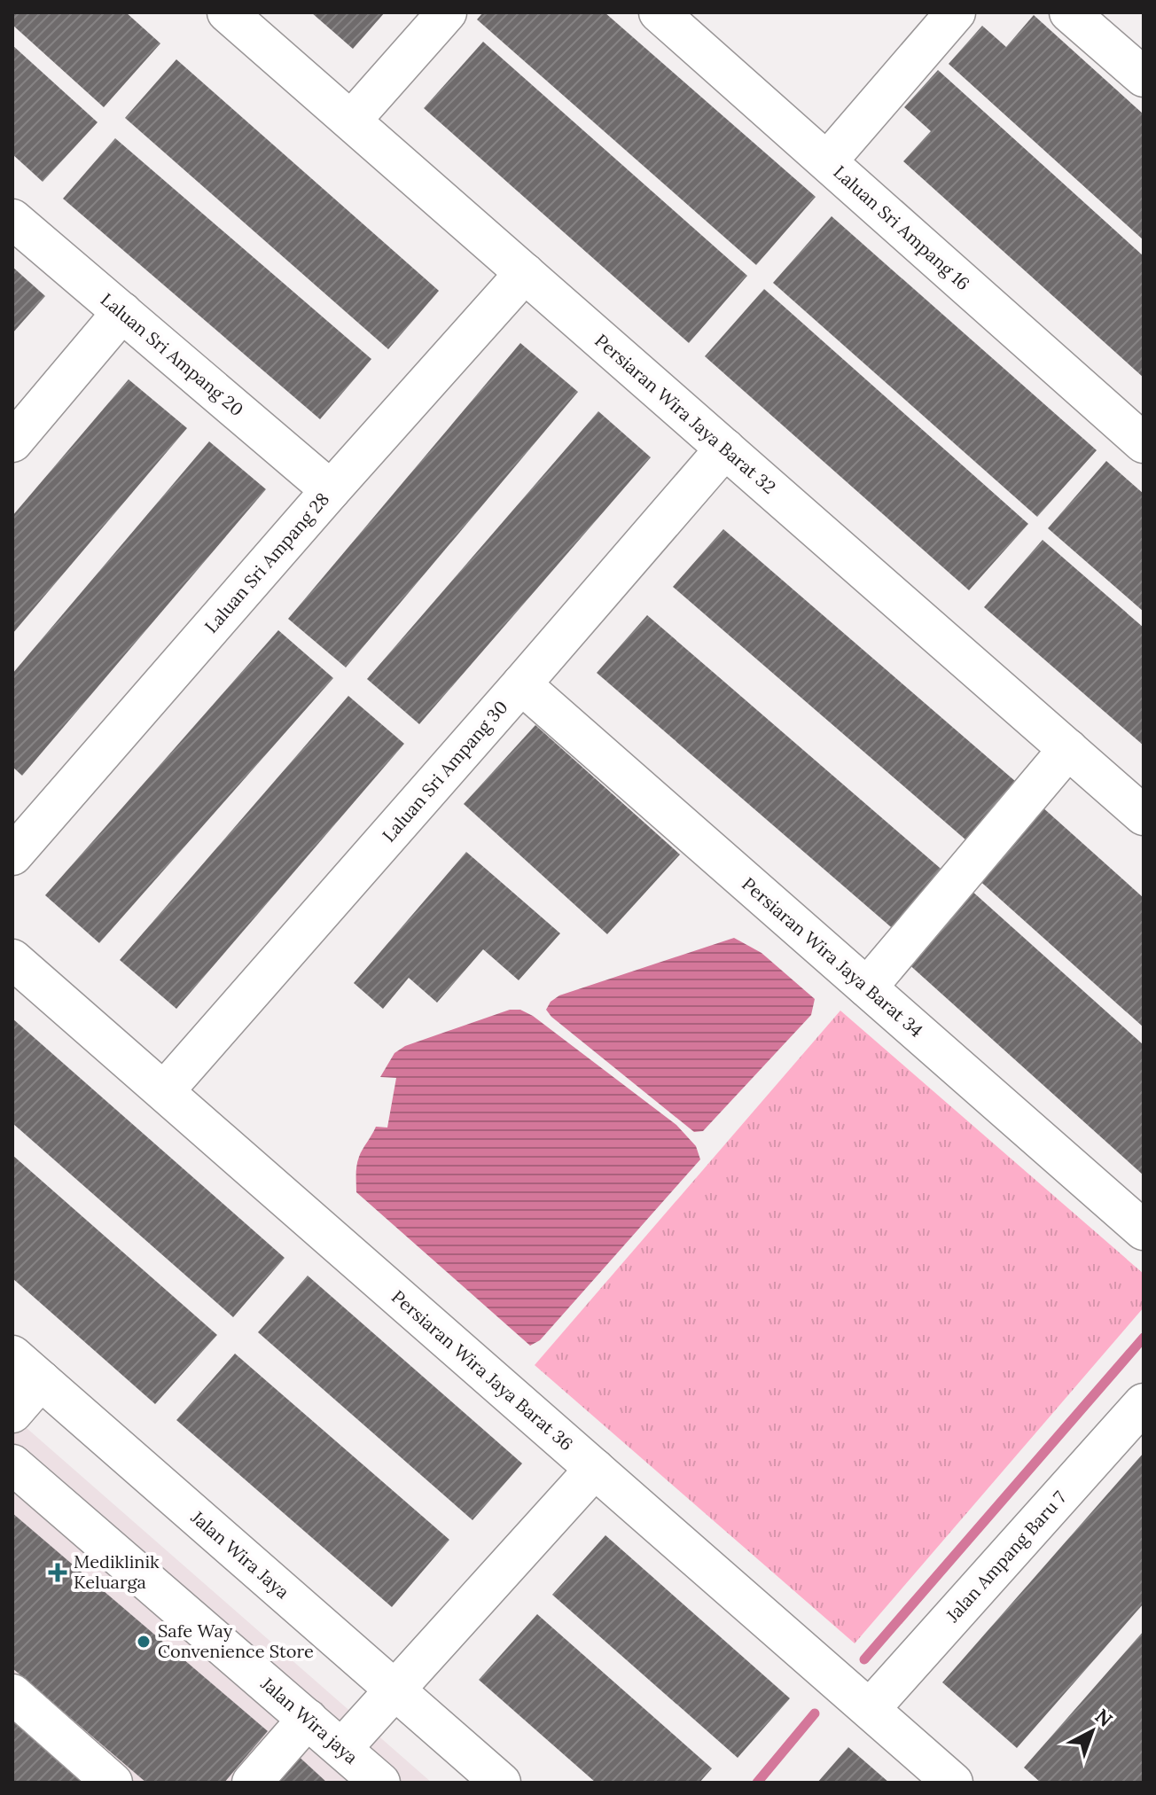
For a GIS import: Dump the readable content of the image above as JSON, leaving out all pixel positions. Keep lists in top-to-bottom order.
{
  "streets": {
    "street": [
      "Laluan Sri Ampang 16",
      "Laluan Sri Ampang 20",
      "Persiaran Wira Jaya Barat 32",
      "Laluan Sri Ampang 28",
      "Laluan Sri Ampang 30",
      "Persiaran Wira Jaya Barat 34",
      "Persiaran Wira Jaya Barat 36",
      "Jalan Wira Jaya",
      "Jalan Ampang Baru 7",
      "Jalan Wira jaya"
    ]
  },
  "crossings": [
    ["Laluan Sri Ampang 20", "Laluan Sri Ampang 28"],
    ["Persiaran Wira Jaya Barat 32", "Laluan Sri Ampang 28"],
    ["Persiaran Wira Jaya Barat 32", "Laluan Sri Ampang 30"],
    ["Laluan Sri Ampang 30", "Persiaran Wira Jaya Barat 34"],
    ["Laluan Sri Ampang 30", "Persiaran Wira Jaya Barat 36"],
    ["Persiaran Wira Jaya Barat 36", "Jalan Ampang Baru 7"]
  ],
  "places": {
    "health": ["Mediklinik Keluarga"],
    "other": ["Safe Way Convenience Store"]
  },
  "north": "top right"
}
